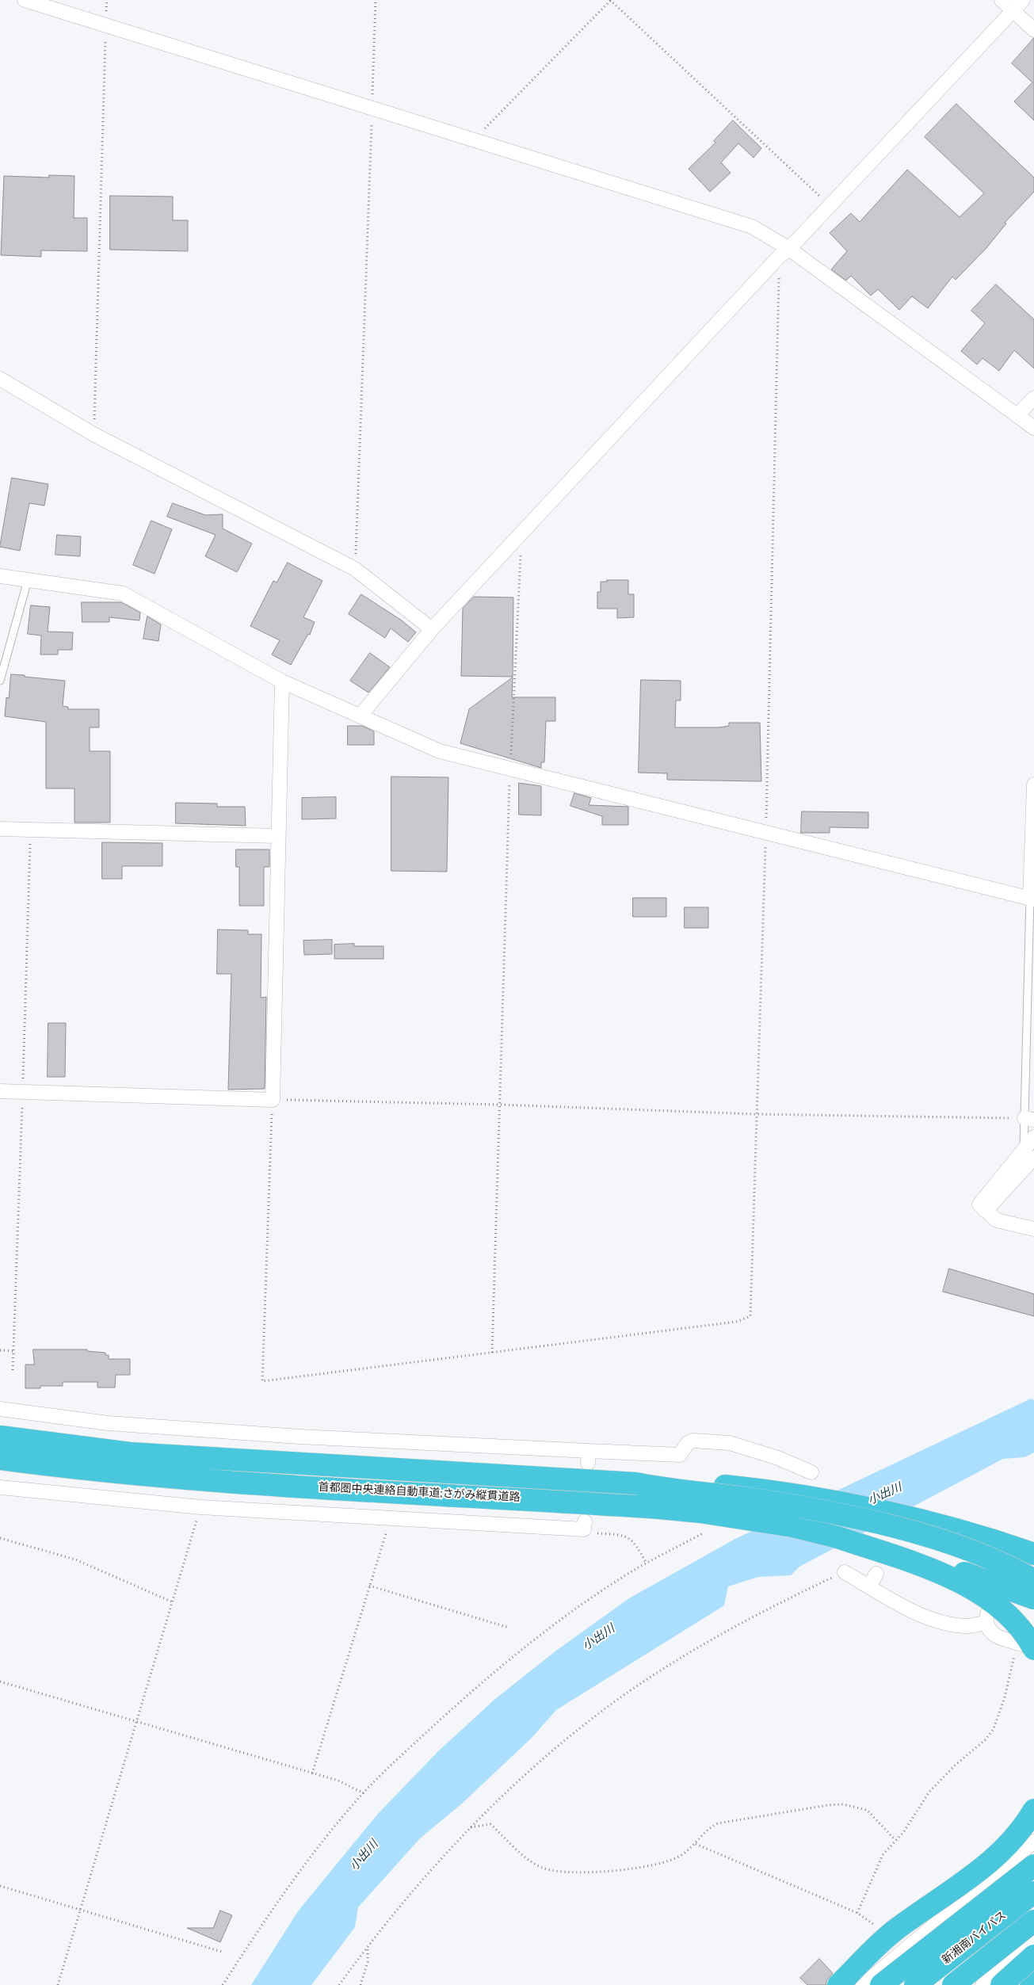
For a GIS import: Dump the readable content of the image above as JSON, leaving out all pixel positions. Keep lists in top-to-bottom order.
{
  "streets": {
    "highway": ["首都圏中央連絡自動車道;さがみ縦貫道路", "新湘南バイパス"]
  },
  "water": ["小出川"]
}
